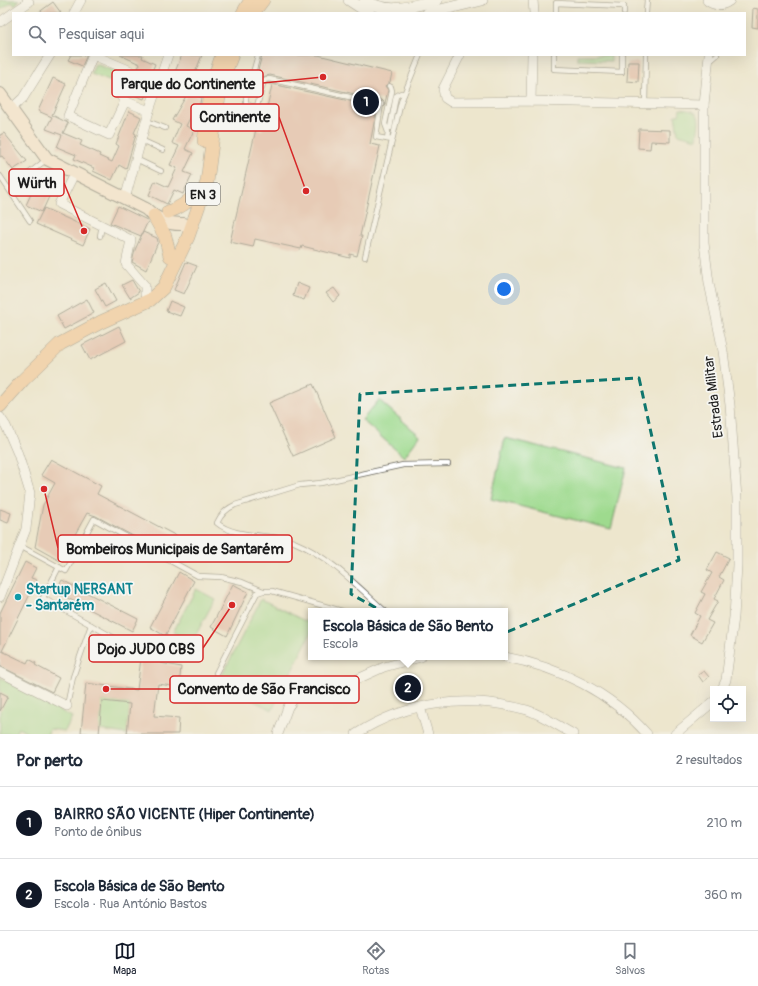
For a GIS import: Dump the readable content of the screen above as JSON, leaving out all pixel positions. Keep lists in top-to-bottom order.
{
  "streets": {
    "main road": ["EN 3"],
    "street": ["Estrada Militar"]
  },
  "places": [
    "Parque do Continente",
    "Continente",
    "Würth",
    "Bombeiros Municipais de Santarém",
    "Startup NERSANT - Santarém",
    "Dojo JUDO CBS",
    "Convento de São Francisco"
  ],
  "page": {
    "search": "Pesquisar aqui",
    "pins": ["1", "2"],
    "popup": ["Escola Básica de São Bento", "Escola"],
    "heading": ["Por perto", "2 resultados"],
    "list": [
      {
        "mark": "1",
        "name": "BAIRRO SÃO VICENTE (Hiper Continente)",
        "note": "Ponto de ônibus",
        "value": "210 m"
      },
      {
        "mark": "2",
        "name": "Escola Básica de São Bento",
        "note": "Escola · Rua António Bastos",
        "value": "360 m"
      }
    ],
    "nav": ["Mapa", "Rotas", "Salvos"]
  }
}
